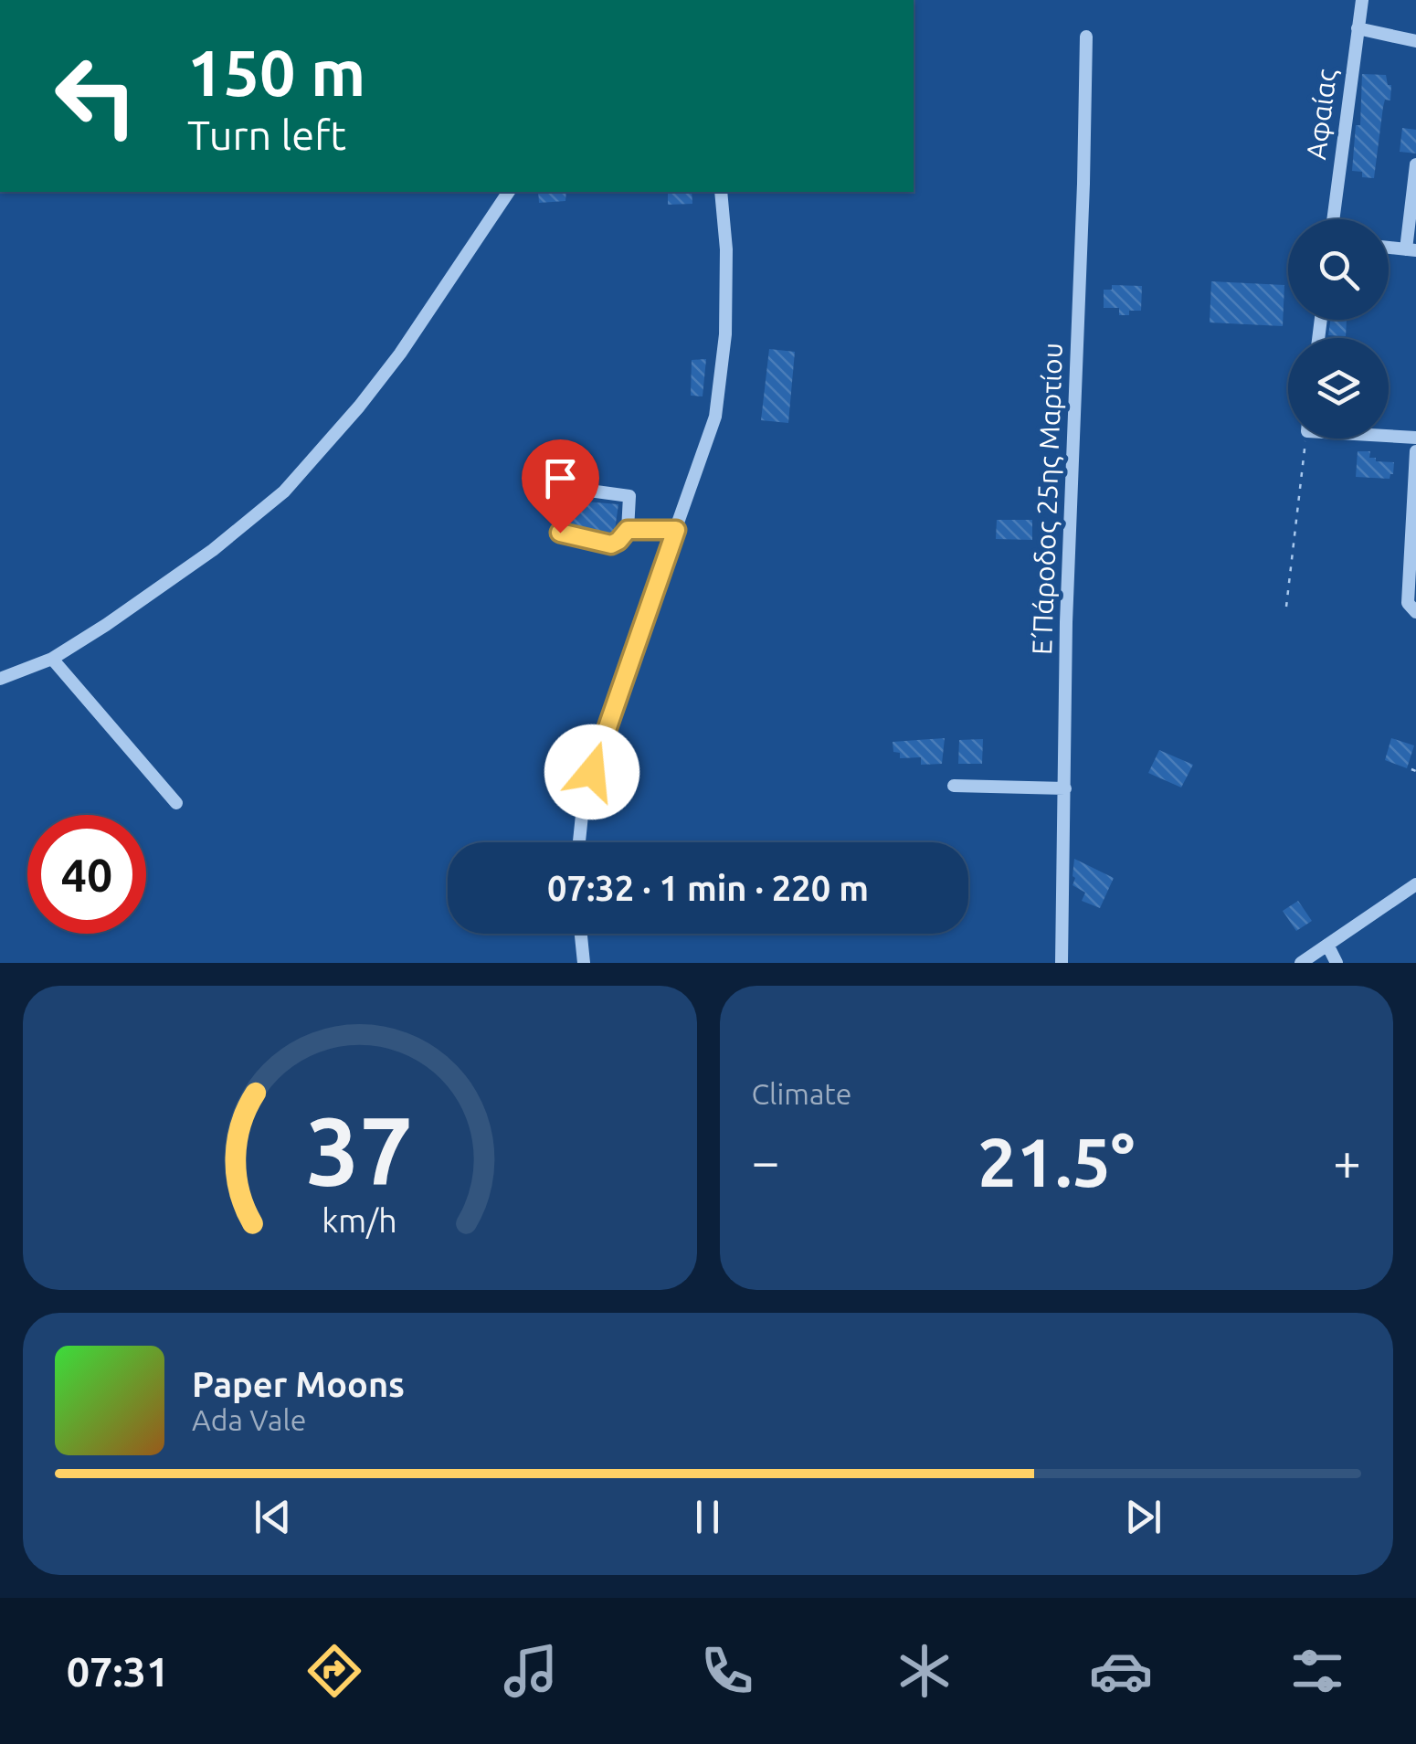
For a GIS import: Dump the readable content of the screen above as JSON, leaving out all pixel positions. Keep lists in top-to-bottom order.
{
  "streets": {
    "street": ["Αφαίας", "Ε΄ Πάροδος 25ης Μαρτίου"]
  },
  "page": {
    "turn": ["150 m", "Turn left"],
    "limit": "40",
    "trip": "07:32 · 1 min · 220 m",
    "tile": "Climate",
    "heat": ["−", "21.5°", "+"],
    "song": ["Paper Moons", "Ada Vale"],
    "tabs": "07:31",
    "gauge": ["37", "km/h"]
  }
}
